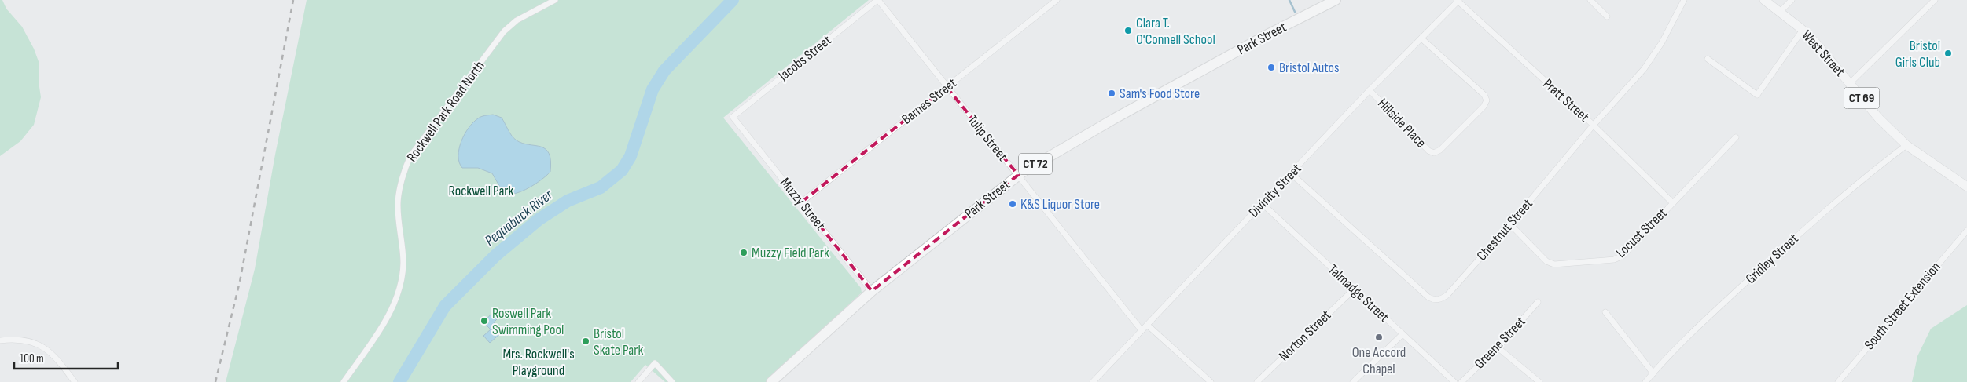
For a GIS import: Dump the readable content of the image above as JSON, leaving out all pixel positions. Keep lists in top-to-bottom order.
{
  "streets": {
    "highway": ["Park Street", "CT 72"],
    "main road": ["West Street", "CT 69"],
    "street": [
      "Jacobs Street",
      "Pratt Street",
      "Barnes Street",
      "Rockwell Park Road North",
      "Hillside Place",
      "Tulip Street",
      "Divinity Street",
      "Muzzy Street",
      "Chestnut Street",
      "Locust Street",
      "Gridley Street",
      "Talmadge Street",
      "South Street Extension",
      "Norton Street",
      "Greene Street"
    ]
  },
  "crossings": [
    ["Park Street", "Tulip Street"],
    ["Park Street", "Muzzy Street"],
    ["West Street", "Gridley Street"],
    ["Jacobs Street", "Tulip Street"],
    ["Jacobs Street", "Muzzy Street"],
    ["Pratt Street", "Divinity Street"],
    ["Pratt Street", "Chestnut Street"],
    ["Pratt Street", "Locust Street"],
    ["Barnes Street", "Tulip Street"],
    ["Barnes Street", "Muzzy Street"],
    ["Hillside Place", "Divinity Street"],
    ["Tulip Street", "Divinity Street"],
    ["Divinity Street", "Chestnut Street"],
    ["Divinity Street", "Talmadge Street"],
    ["Chestnut Street", "Locust Street"],
    ["Talmadge Street", "Norton Street"]
  ],
  "water": ["Pequabuck River"],
  "parks": ["Rockwell Park", "Mrs. Rockwell's Playground"],
  "places": [
    "Clara T. O'Connell School",
    "Bristol Girls Club",
    "Bristol Autos",
    "Sam's Food Store",
    "K&S Liquor Store",
    "Muzzy Field Park",
    "Roswell Park Swimming Pool",
    "One Accord Chapel",
    "Bristol Skate Park"
  ],
  "scale_bar": "100 m"
}
